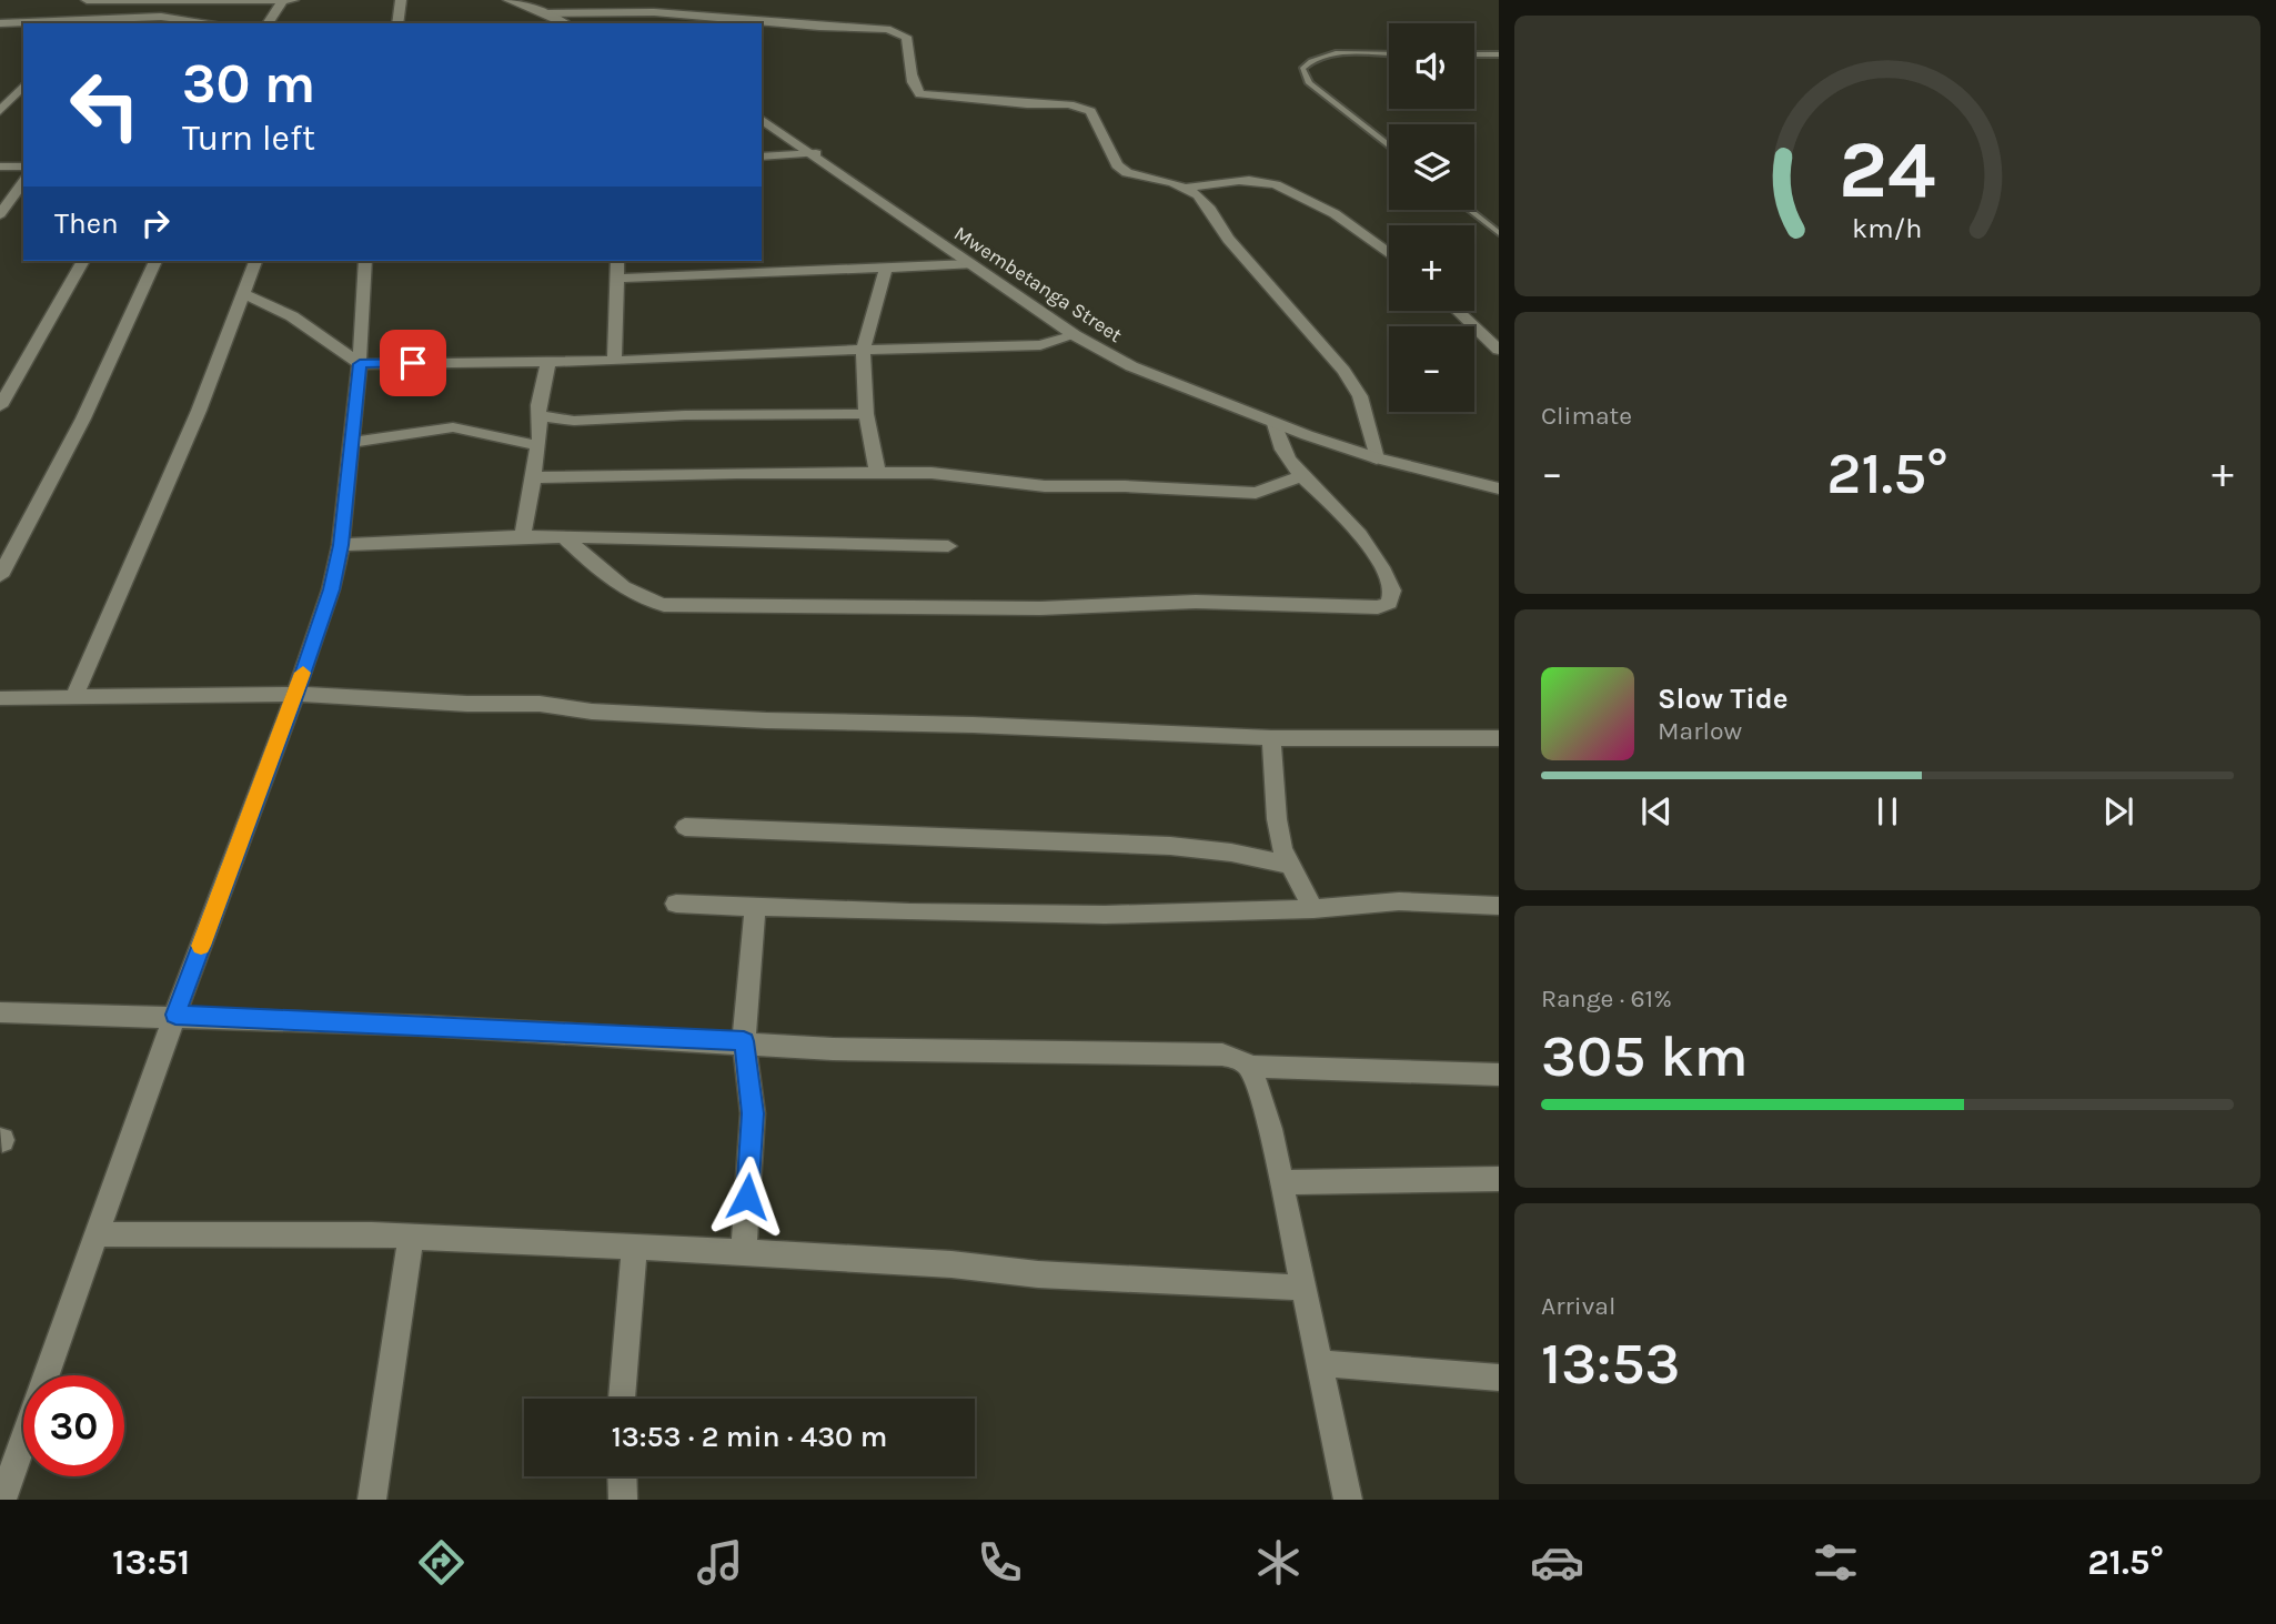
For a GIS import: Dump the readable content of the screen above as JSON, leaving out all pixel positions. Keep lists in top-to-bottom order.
{
  "streets": {
    "street": ["Mwembetanga Street"]
  },
  "page": {
    "map_buttons": ["+", "−"],
    "turn": ["30 m", "Turn left"],
    "then": "Then",
    "tile": [
      "Climate",
      ["Range · 61%", "305 km"],
      ["Arrival", "13:53"]
    ],
    "heat": ["−", "21.5°", "+"],
    "song": ["Slow Tide", "Marlow"],
    "limit": "30",
    "trip": "13:53 · 2 min · 430 m",
    "tabs": ["13:51", "21.5°"],
    "gauge": ["24", "km/h"]
  }
}
